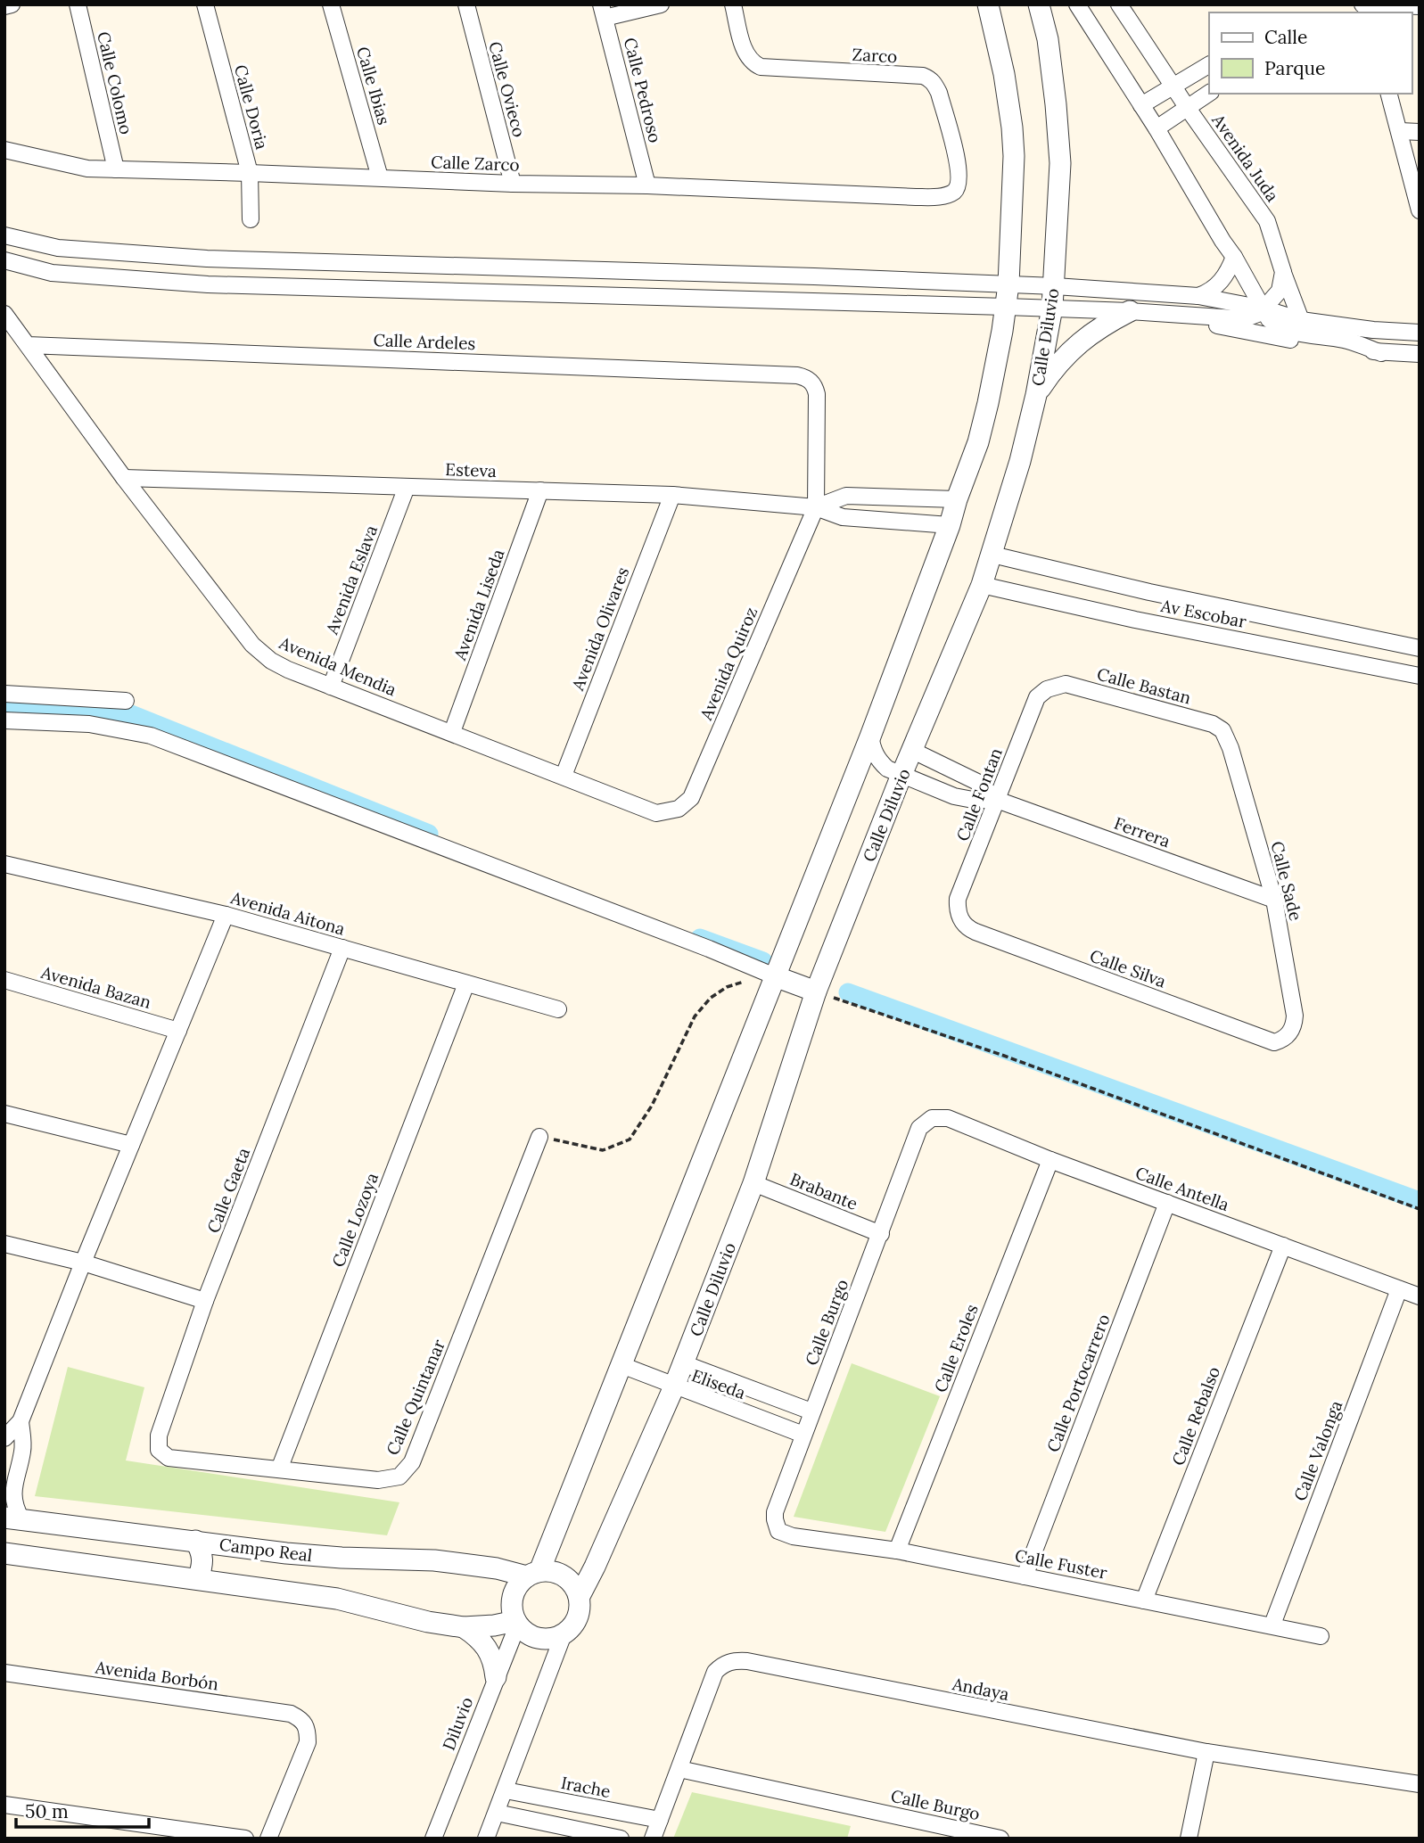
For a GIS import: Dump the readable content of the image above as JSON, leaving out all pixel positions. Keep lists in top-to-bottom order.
{
  "streets": {
    "street": [
      "Zarco",
      "Calle Colomo",
      "Calle Ibias",
      "Calle Ovieco",
      "Calle Pedroso",
      "Calle Doria",
      "Avenida Juda",
      "Calle Zarco",
      "Calle Diluvio",
      "Calle Ardeles",
      "Esteva",
      "Avenida Eslava",
      "Avenida Liseda",
      "Av Escobar",
      "Avenida Olivares",
      "Avenida Quiroz",
      "Avenida Mendia",
      "Calle Bastan",
      "Calle Fontan",
      "Ferrera",
      "Calle Sade",
      "Avenida Aitona",
      "Calle Silva",
      "Avenida Bazan",
      "Calle Antella",
      "Calle Gaeta",
      "Brabante",
      "Calle Lozoya",
      "Calle Burgo",
      "Calle Eroles",
      "Calle Portocarrero",
      "Eliseda",
      "Calle Quintanar",
      "Calle Rebalso",
      "Calle Valonga",
      "Campo Real",
      "Calle Fuster",
      "Avenida Borbón",
      "Andaya",
      "Diluvio",
      "Irache"
    ]
  },
  "crossings": [
    ["Zarco", "Calle Zarco"],
    ["Calle Colomo", "Calle Zarco"],
    ["Calle Ibias", "Calle Zarco"],
    ["Calle Ovieco", "Calle Zarco"],
    ["Calle Pedroso", "Calle Zarco"],
    ["Calle Doria", "Calle Zarco"],
    ["Calle Diluvio", "Av Escobar"],
    ["Calle Diluvio", "Ferrera"],
    ["Calle Diluvio", "Brabante"],
    ["Calle Diluvio", "Eliseda"],
    ["Calle Diluvio", "Campo Real"],
    ["Calle Diluvio", "Diluvio"],
    ["Calle Ardeles", "Esteva"],
    ["Calle Ardeles", "Avenida Quiroz"],
    ["Calle Ardeles", "Avenida Mendia"],
    ["Esteva", "Avenida Eslava"],
    ["Esteva", "Avenida Liseda"],
    ["Esteva", "Avenida Olivares"],
    ["Esteva", "Avenida Quiroz"],
    ["Esteva", "Avenida Mendia"],
    ["Avenida Eslava", "Avenida Mendia"],
    ["Avenida Liseda", "Avenida Mendia"],
    ["Avenida Olivares", "Avenida Mendia"],
    ["Avenida Quiroz", "Avenida Mendia"],
    ["Calle Bastan", "Calle Fontan"],
    ["Calle Bastan", "Calle Sade"],
    ["Calle Fontan", "Ferrera"],
    ["Calle Fontan", "Calle Silva"],
    ["Ferrera", "Calle Sade"],
    ["Calle Sade", "Calle Silva"],
    ["Avenida Aitona", "Calle Gaeta"],
    ["Avenida Aitona", "Calle Lozoya"],
    ["Calle Antella", "Calle Burgo"],
    ["Calle Antella", "Calle Eroles"],
    ["Calle Antella", "Calle Portocarrero"],
    ["Calle Antella", "Calle Rebalso"],
    ["Calle Antella", "Calle Valonga"],
    ["Calle Gaeta", "Calle Quintanar"],
    ["Brabante", "Calle Burgo"],
    ["Calle Lozoya", "Calle Quintanar"],
    ["Calle Burgo", "Eliseda"],
    ["Calle Burgo", "Calle Fuster"],
    ["Calle Burgo", "Andaya"],
    ["Calle Eroles", "Calle Fuster"],
    ["Calle Portocarrero", "Calle Fuster"],
    ["Calle Rebalso", "Calle Fuster"],
    ["Calle Valonga", "Calle Fuster"],
    ["Campo Real", "Diluvio"],
    ["Andaya", "Irache"]
  ],
  "legend": ["Calle", "Parque"],
  "scale_bar": "50 m"
}
